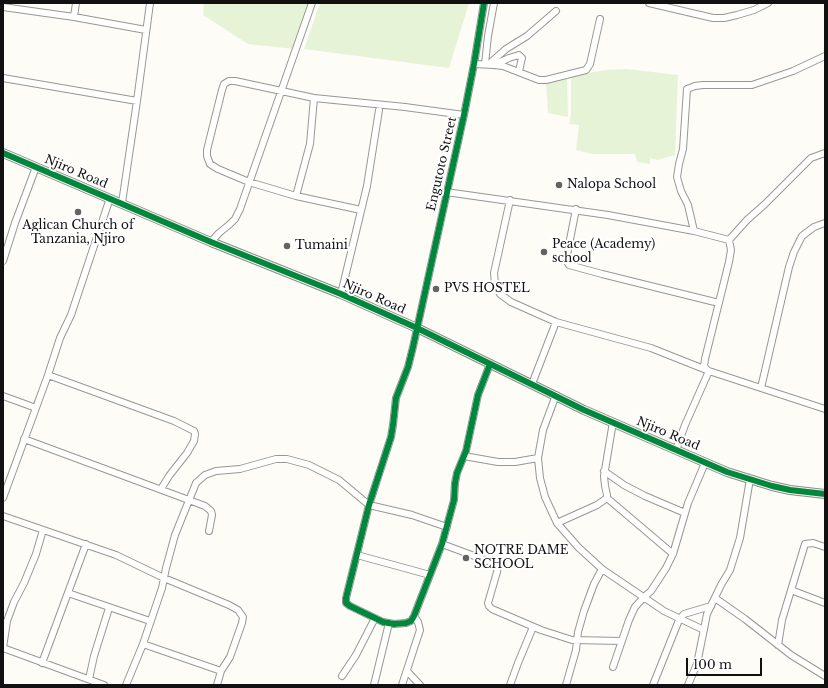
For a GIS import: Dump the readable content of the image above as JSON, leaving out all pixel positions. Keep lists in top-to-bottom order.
{
  "streets": {
    "street": ["Engutoto Street", "Njiro Road"]
  },
  "crossings": [
    ["Engutoto Street", "Njiro Road"]
  ],
  "places": [
    "Nalopa School",
    "Aglican Church of Tanzania, Njiro",
    "Tumaini",
    "Peace (Academy) school",
    "PVS HOSTEL",
    "NOTRE DAME SCHOOL"
  ],
  "scale_bar": "100 m"
}
